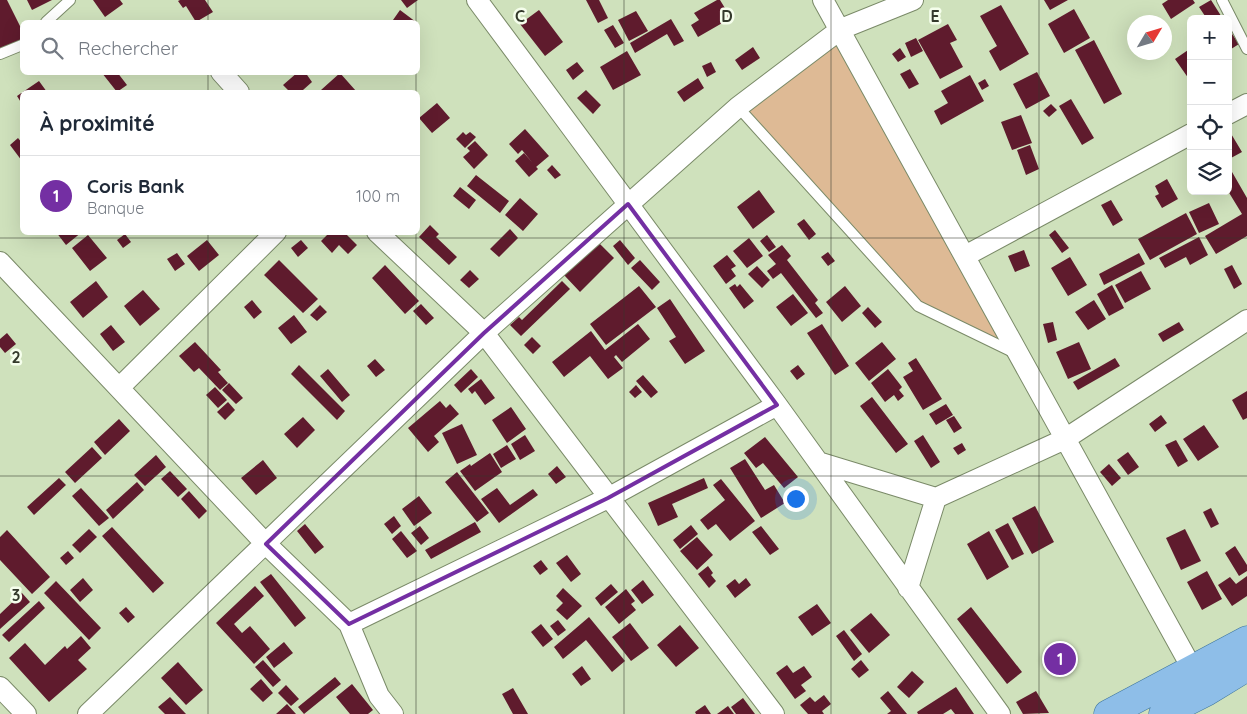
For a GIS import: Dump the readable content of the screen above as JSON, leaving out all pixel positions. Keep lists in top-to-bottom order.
{
  "north": "top right",
  "page": {
    "map_buttons": ["+", "−"],
    "search": "Rechercher",
    "heading": "À proximité",
    "list": [
      {
        "mark": "1",
        "name": "Coris Bank",
        "note": "Banque",
        "value": "100 m"
      }
    ],
    "pins": "1"
  },
  "grid": {
    "columns": ["C", "D", "E"],
    "rows": ["2", "3"]
  }
}
